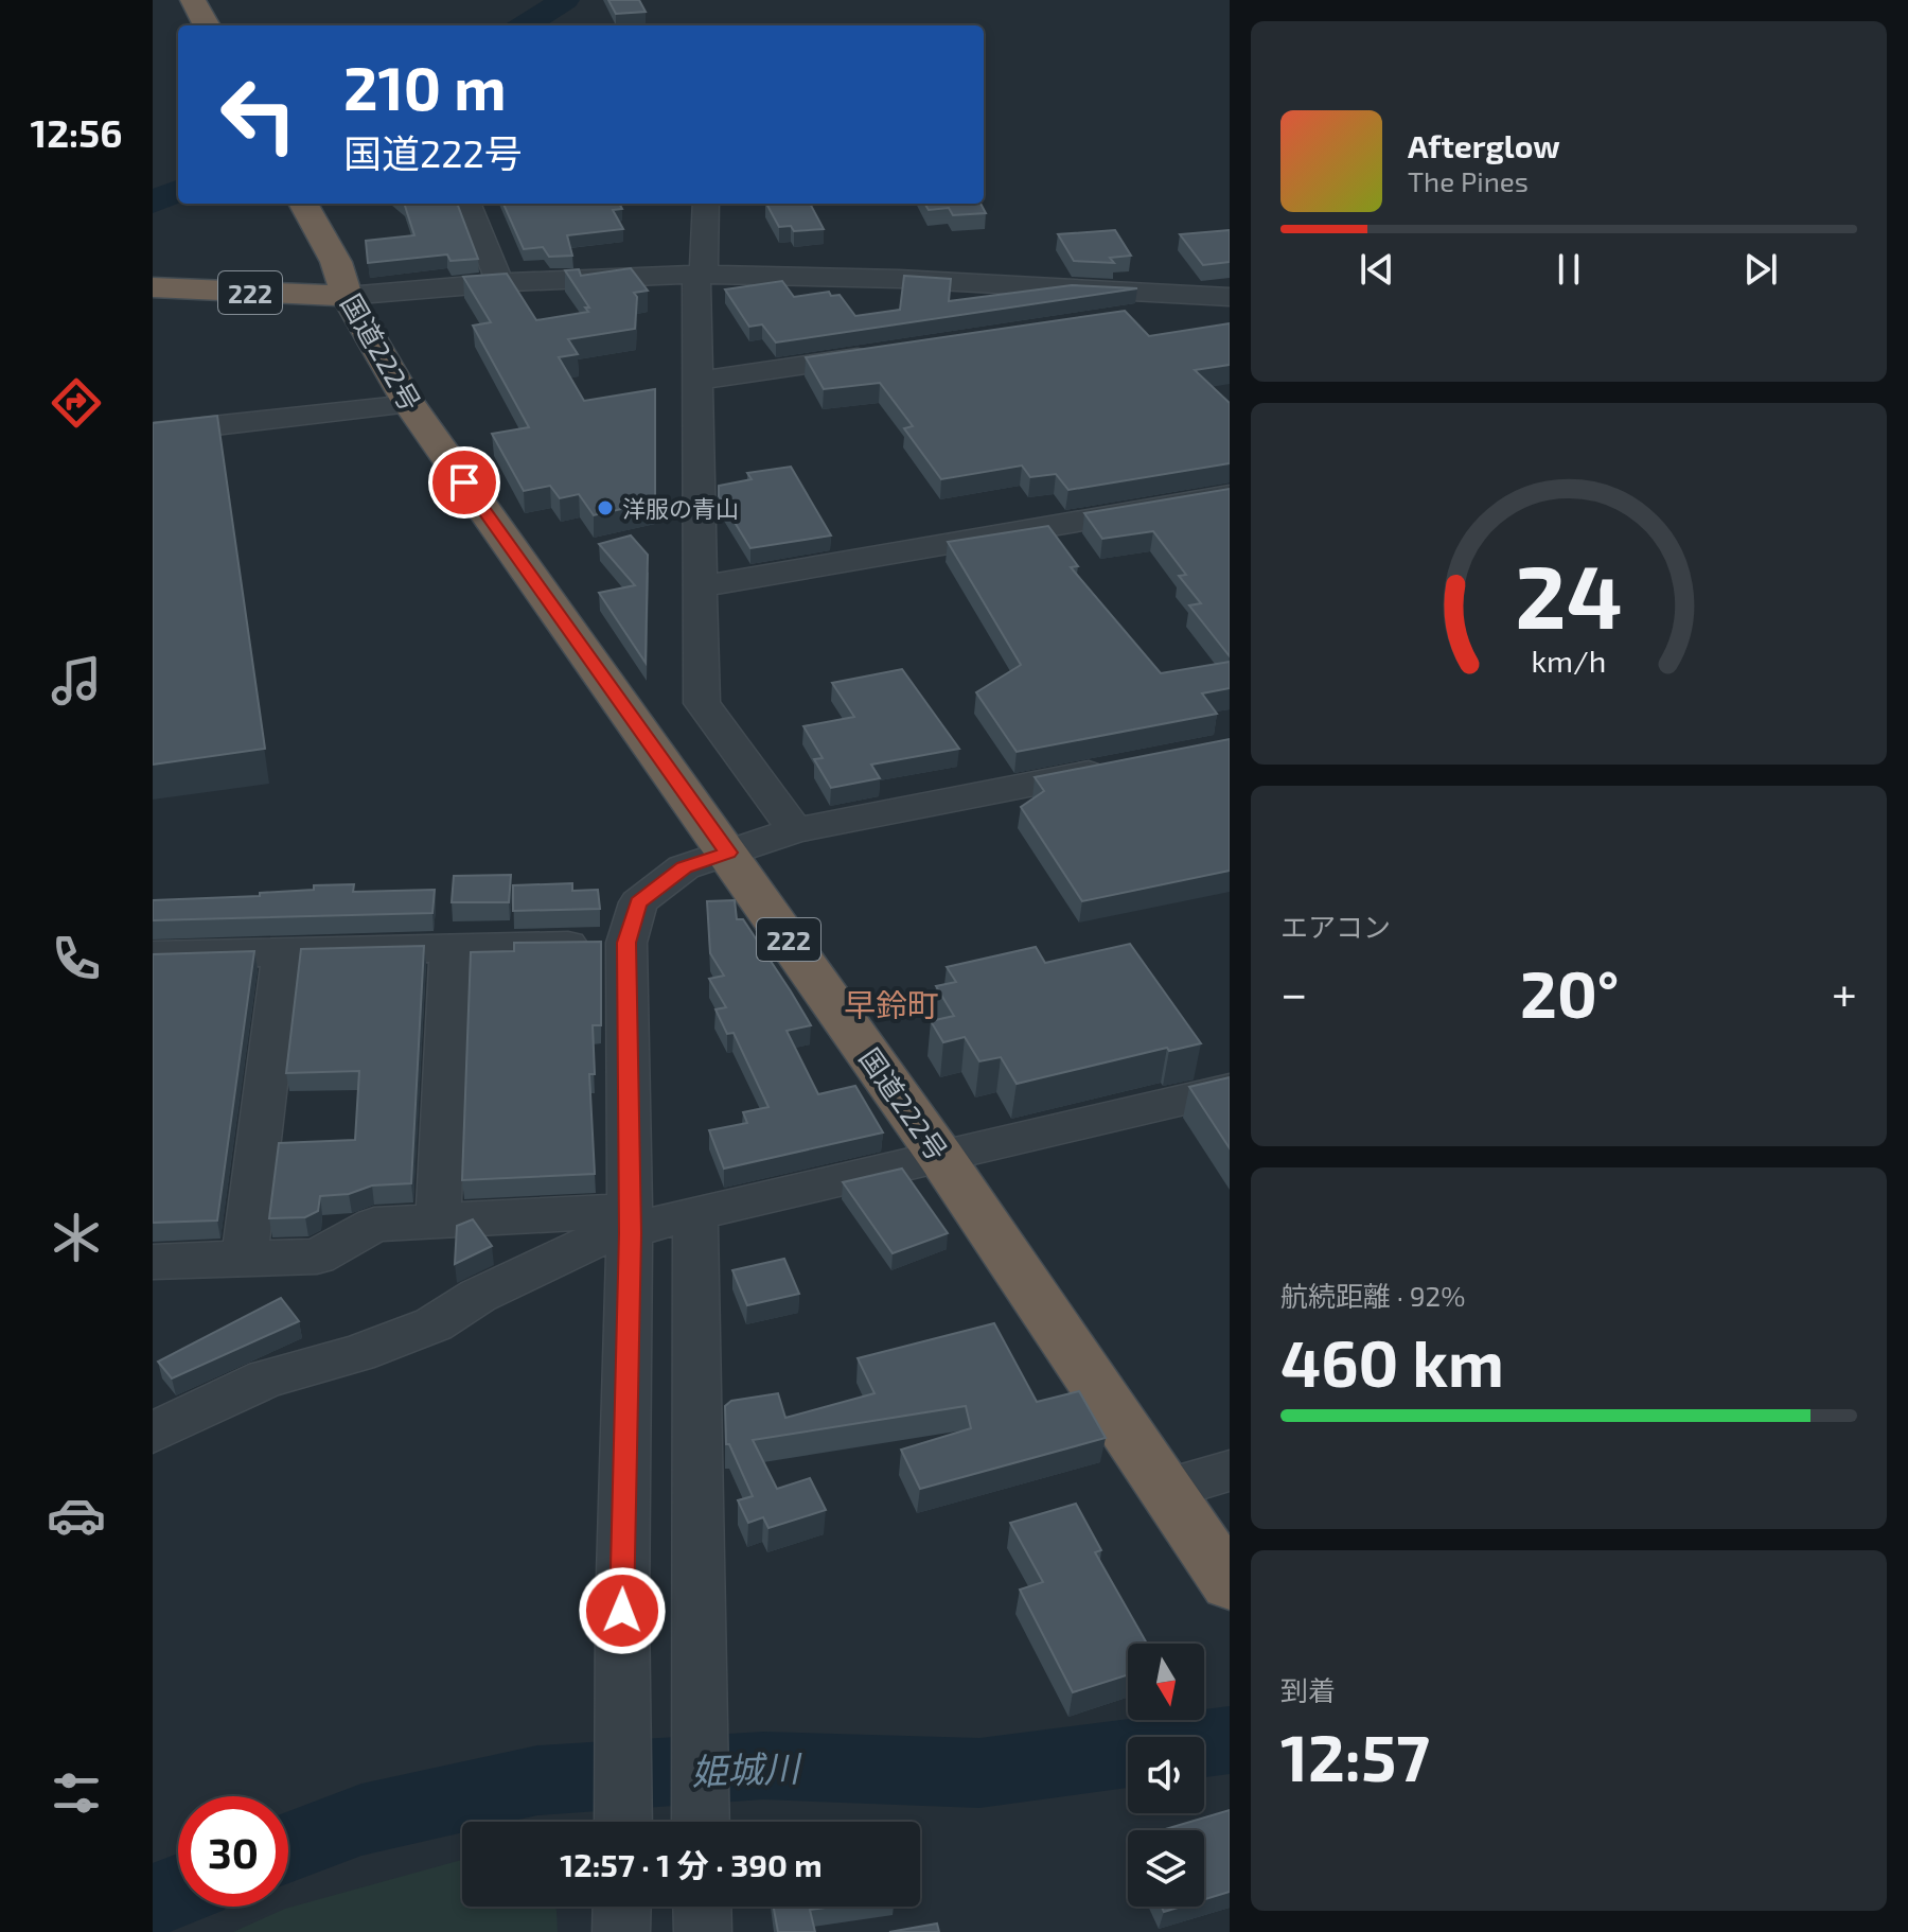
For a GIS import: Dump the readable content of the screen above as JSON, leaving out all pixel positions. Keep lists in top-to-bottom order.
{
  "streets": {
    "highway": ["222", "国道222号"]
  },
  "crossings": [
    ["222", "国道222号"]
  ],
  "districts": ["早鈴町"],
  "water": ["姫城川"],
  "places": ["洋服の青山"],
  "north": "bottom",
  "page": {
    "tabs": "12:56",
    "turn": ["210 m", "国道222号"],
    "song": ["Afterglow", "The Pines"],
    "tile": [
      "エアコン",
      ["航続距離 · 92%", "460 km"],
      ["到着", "12:57"]
    ],
    "heat": ["−", "20°", "+"],
    "limit": "30",
    "trip": "12:57 · 1 分 · 390 m",
    "gauge": ["24", "km/h"]
  }
}
